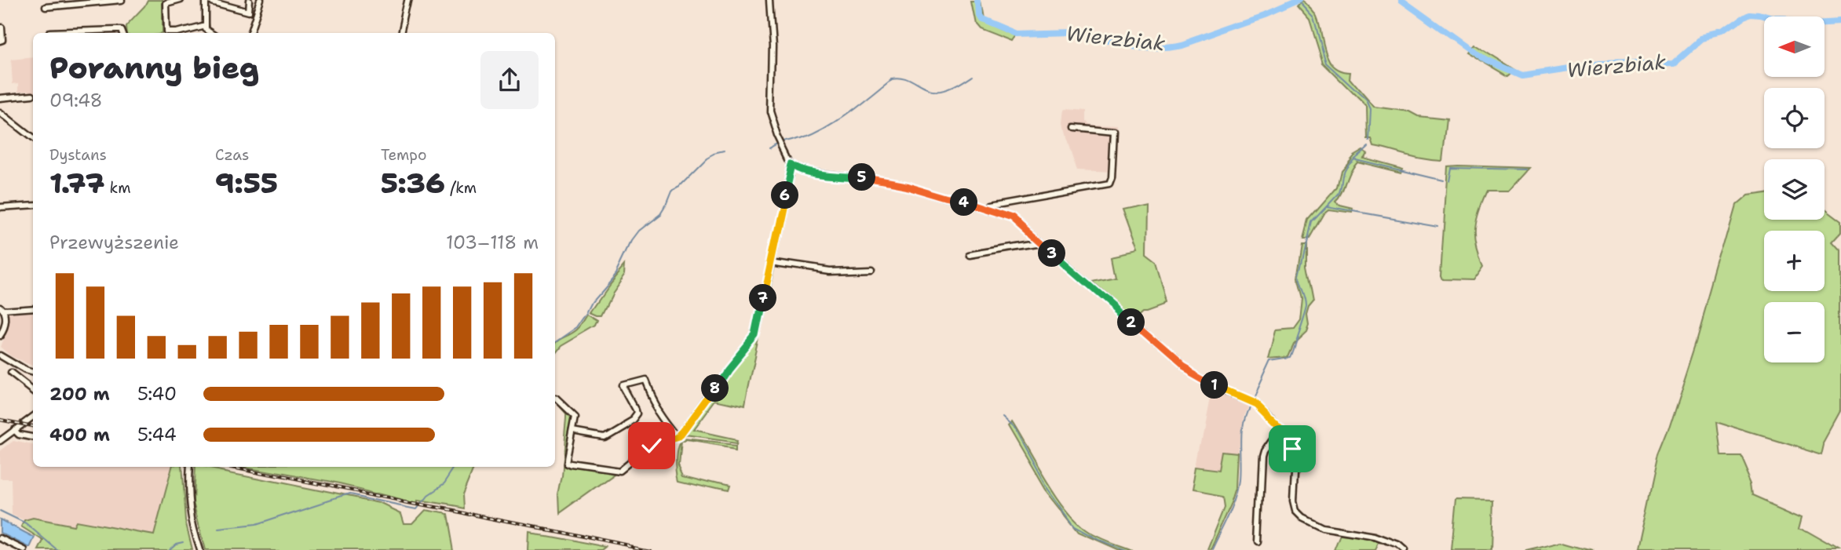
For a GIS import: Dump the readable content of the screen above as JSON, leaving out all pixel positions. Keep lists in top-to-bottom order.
{
  "water": ["Wierzbiak"],
  "north": "left",
  "page": {
    "map_buttons": ["+", "−"],
    "heading": ["Poranny bieg", "09:48"],
    "stats": [
      ["Dystans", "1.77 km"],
      ["Czas", "9:55"],
      ["Tempo", "5:36 /km"]
    ],
    "pins": [
      "5",
      "6",
      "4",
      "3",
      "7",
      "2",
      "1",
      "8"
    ],
    "chart": ["Przewyższenie", "103–118 m"],
    "list": [
      {
        "name": "200 m",
        "note": "5:40"
      },
      {
        "name": "400 m",
        "note": "5:44"
      }
    ]
  }
}
